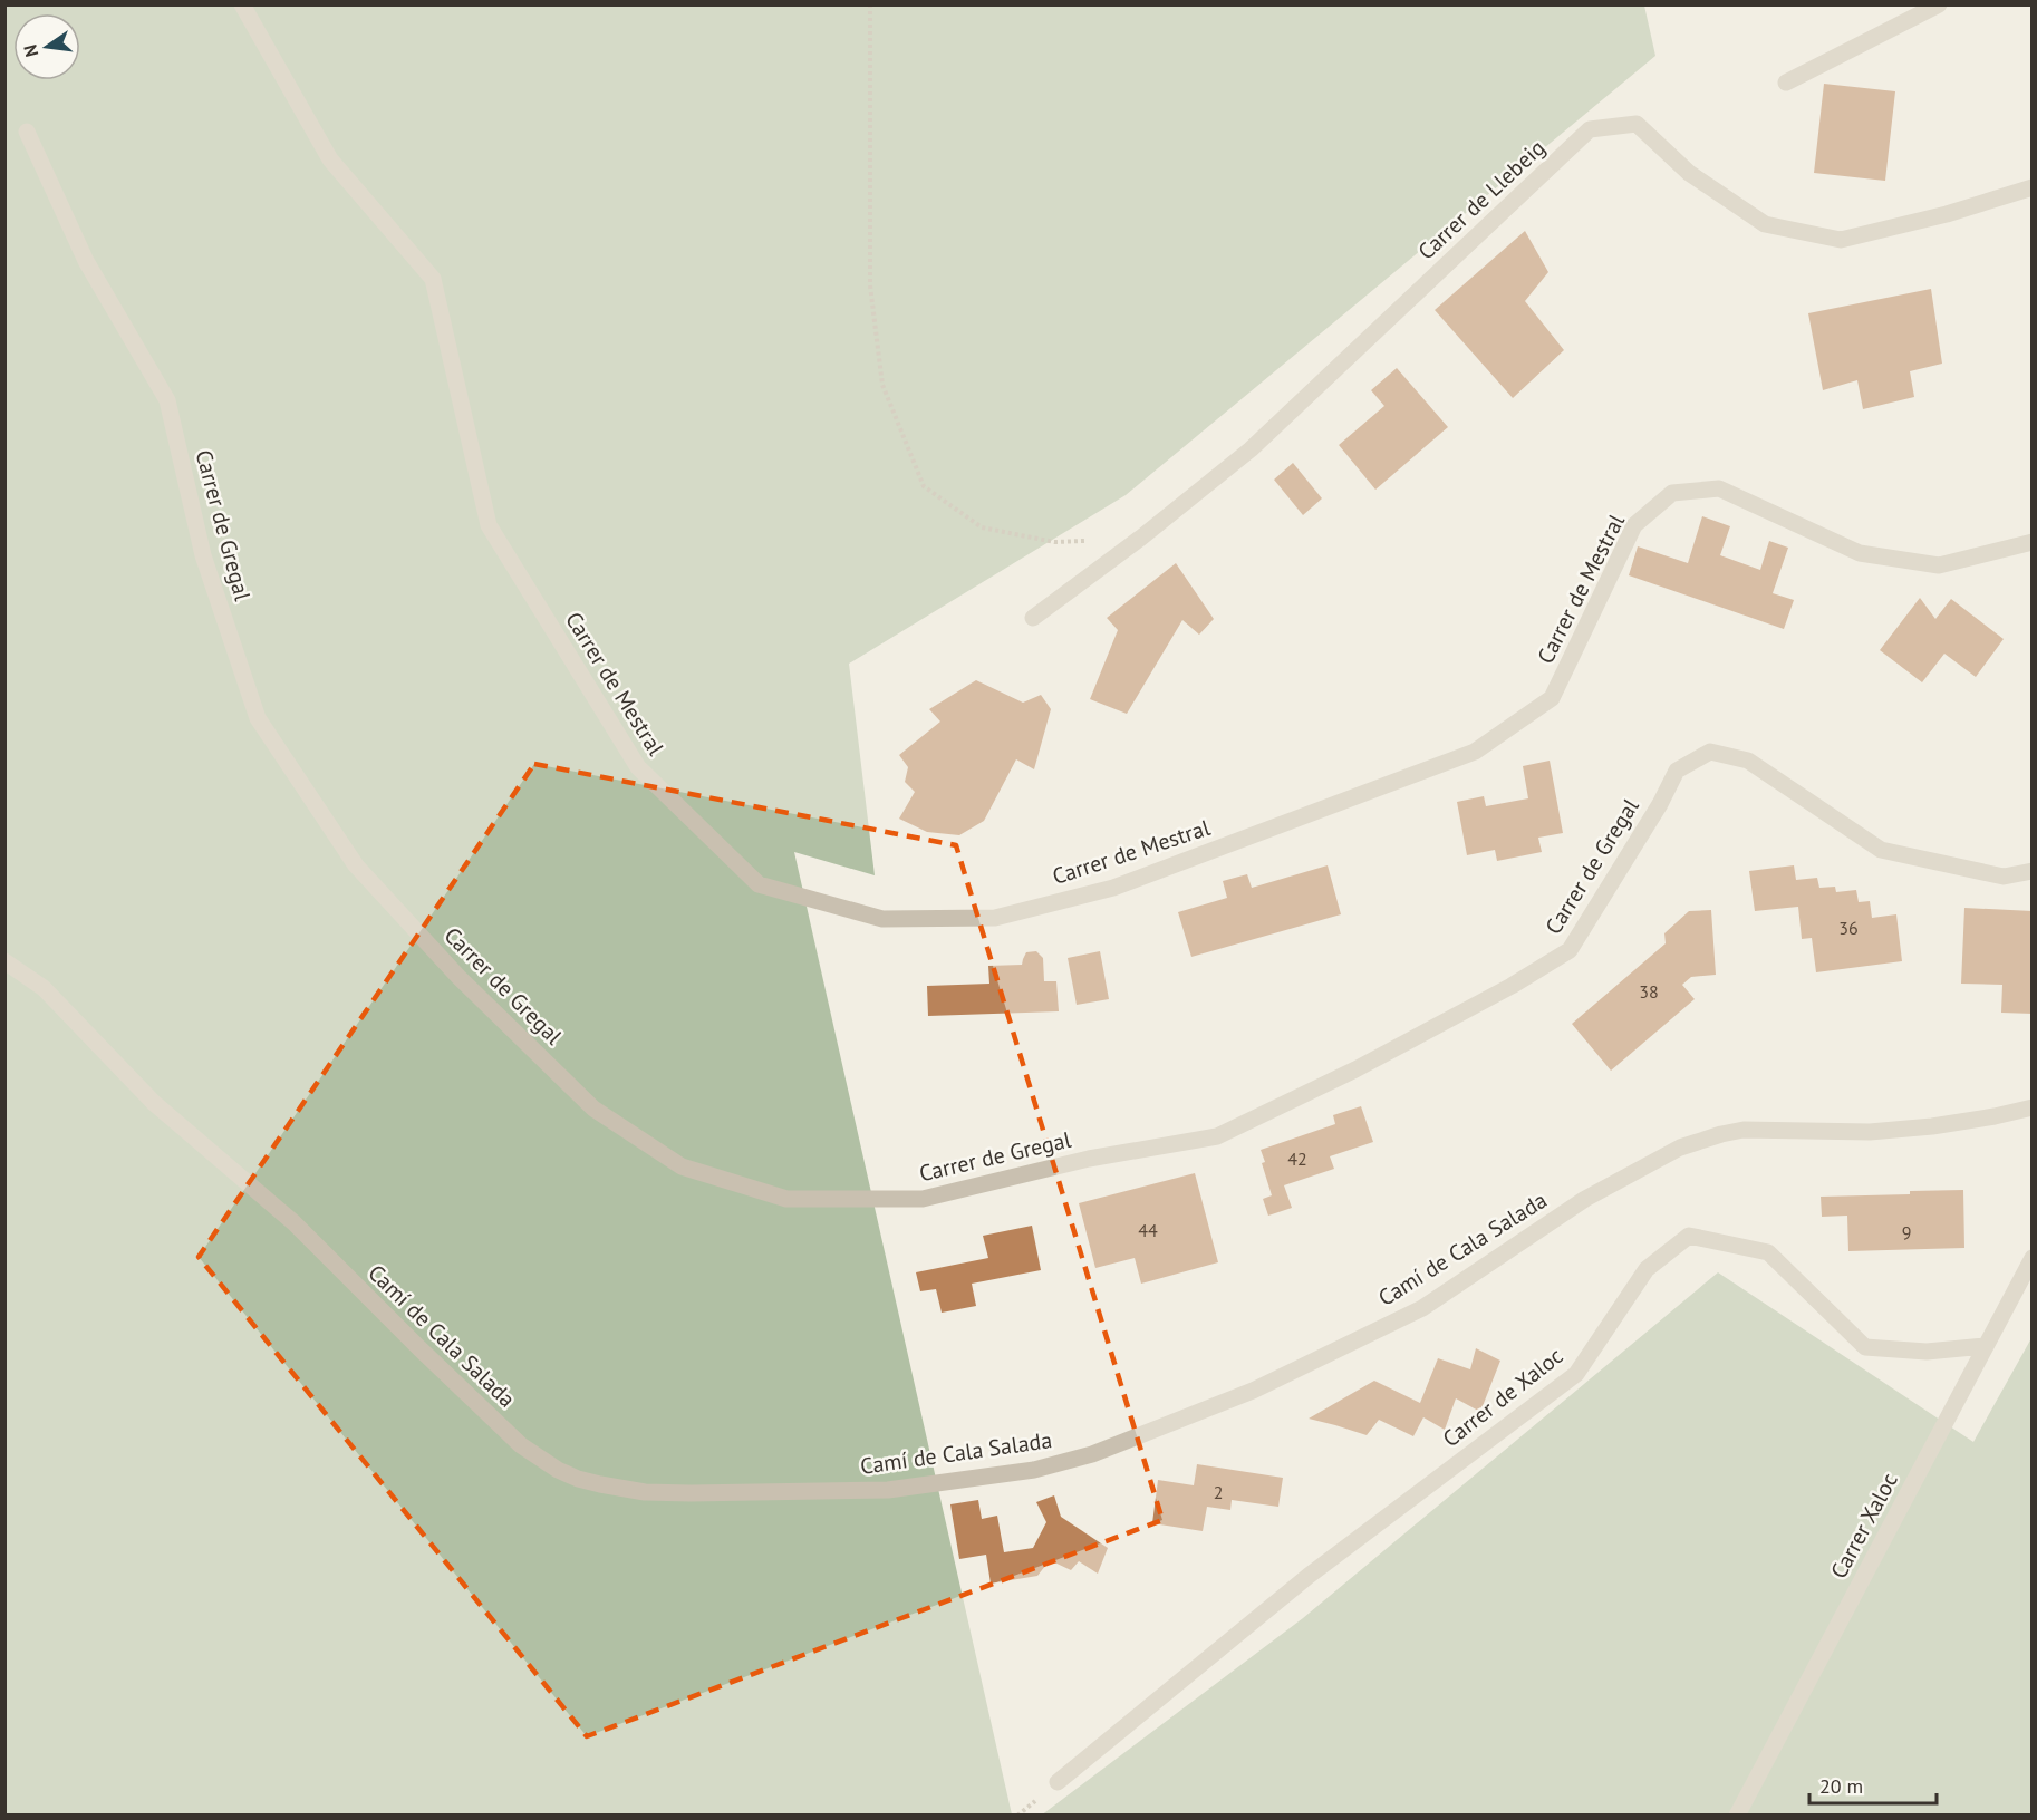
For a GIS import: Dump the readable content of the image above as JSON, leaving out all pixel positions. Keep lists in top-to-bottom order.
{
  "streets": {
    "street": [
      "Carrer de Llebeig",
      "Carrer de Gregal",
      "Carrer de Mestral",
      "Camí de Cala Salada",
      "Carrer de Xaloc",
      "Carrer Xaloc"
    ]
  },
  "crossings": [
    ["Carrer de Xaloc", "Carrer Xaloc"]
  ],
  "house_numbers": [
    "36",
    "38",
    "42",
    "44",
    "9",
    "2"
  ],
  "scale_bar": "20 m",
  "north": "left"
}
